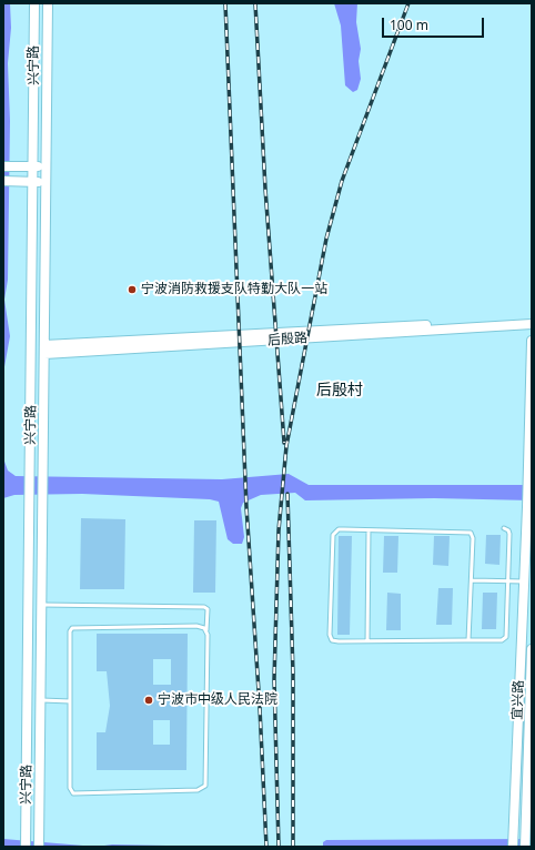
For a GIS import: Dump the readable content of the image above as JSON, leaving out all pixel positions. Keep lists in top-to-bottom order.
{
  "streets": {
    "main road": ["兴宁路", "后殷路", "宜兴路"]
  },
  "districts": ["后殷村"],
  "places": ["宁波消防救援支队特勤大队一站", "宁波市中级人民法院"],
  "scale_bar": "100 m"
}
